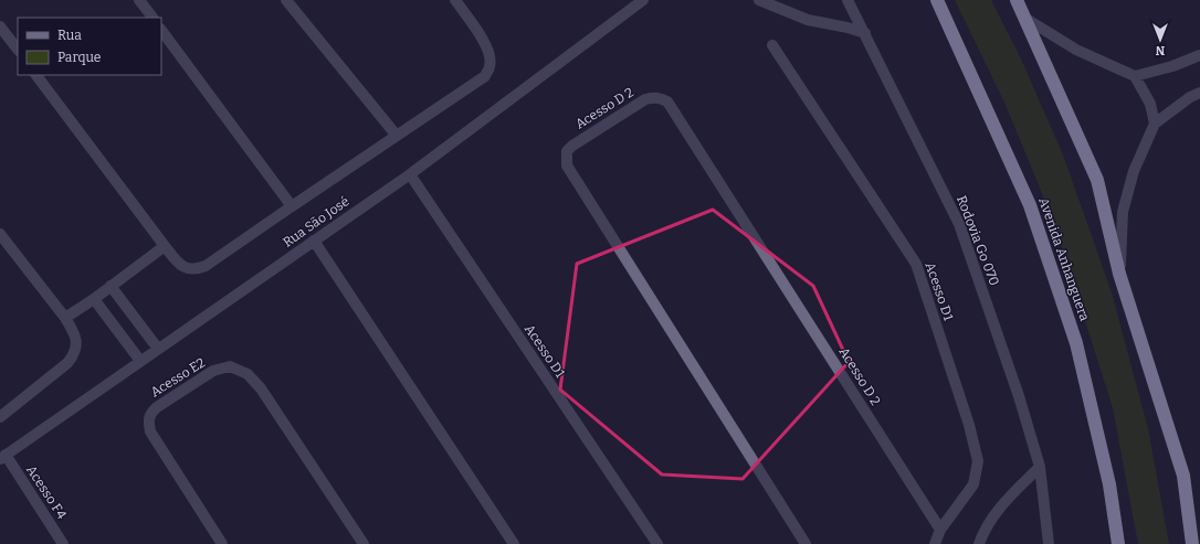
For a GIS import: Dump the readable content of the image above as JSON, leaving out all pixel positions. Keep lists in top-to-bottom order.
{
  "streets": {
    "highway": ["Avenida Anhanguera"],
    "street": [
      "Acesso D 2",
      "Rua São José",
      "Rodovia Go 070",
      "Acesso D1",
      "Acesso E2",
      "Acesso F4"
    ]
  },
  "crossings": [
    ["Acesso D 2", "Acesso D1"],
    ["Rua São José", "Acesso D1"],
    ["Rua São José", "Acesso F4"]
  ],
  "legend": ["Rua", "Parque"],
  "north": "bottom"
}
